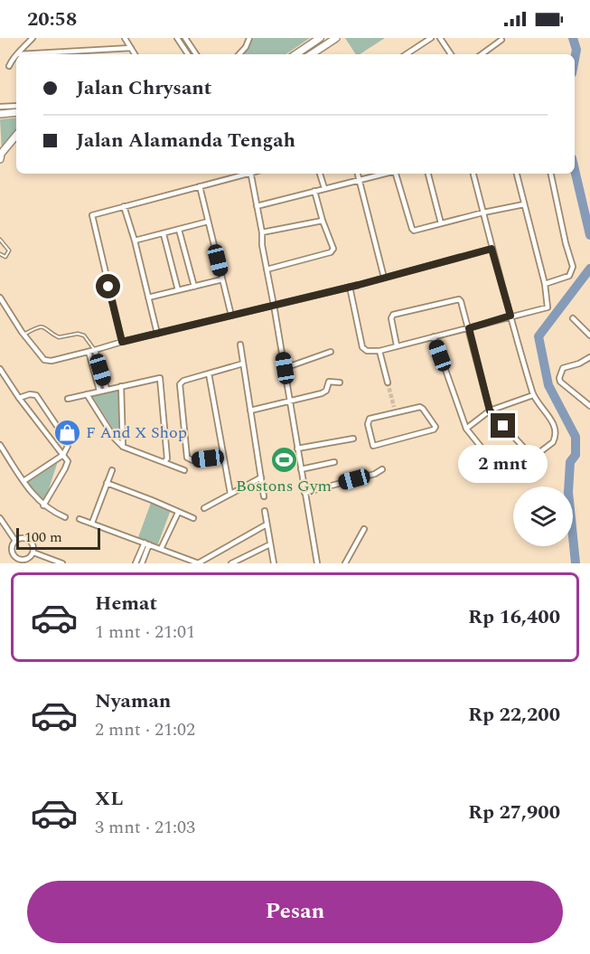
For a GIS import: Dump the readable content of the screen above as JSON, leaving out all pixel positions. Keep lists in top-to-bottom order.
{
  "places": {
    "shop": ["F And X Shop"],
    "sports": ["Bostons Gym"]
  },
  "scale_bar": "100 m",
  "page": {
    "status": "20:58",
    "banner": ["Jalan Chrysant", "Jalan Alamanda Tengah"],
    "bubble": "2 mnt",
    "scale": "100 m",
    "list": [
      {
        "name": "Hemat",
        "note": "1 mnt · 21:01",
        "value": "Rp 16,400"
      },
      {
        "name": "Nyaman",
        "note": "2 mnt · 21:02",
        "value": "Rp 22,200"
      },
      {
        "name": "XL",
        "note": "3 mnt · 21:03",
        "value": "Rp 27,900"
      }
    ],
    "buttons": "Pesan"
  }
}
